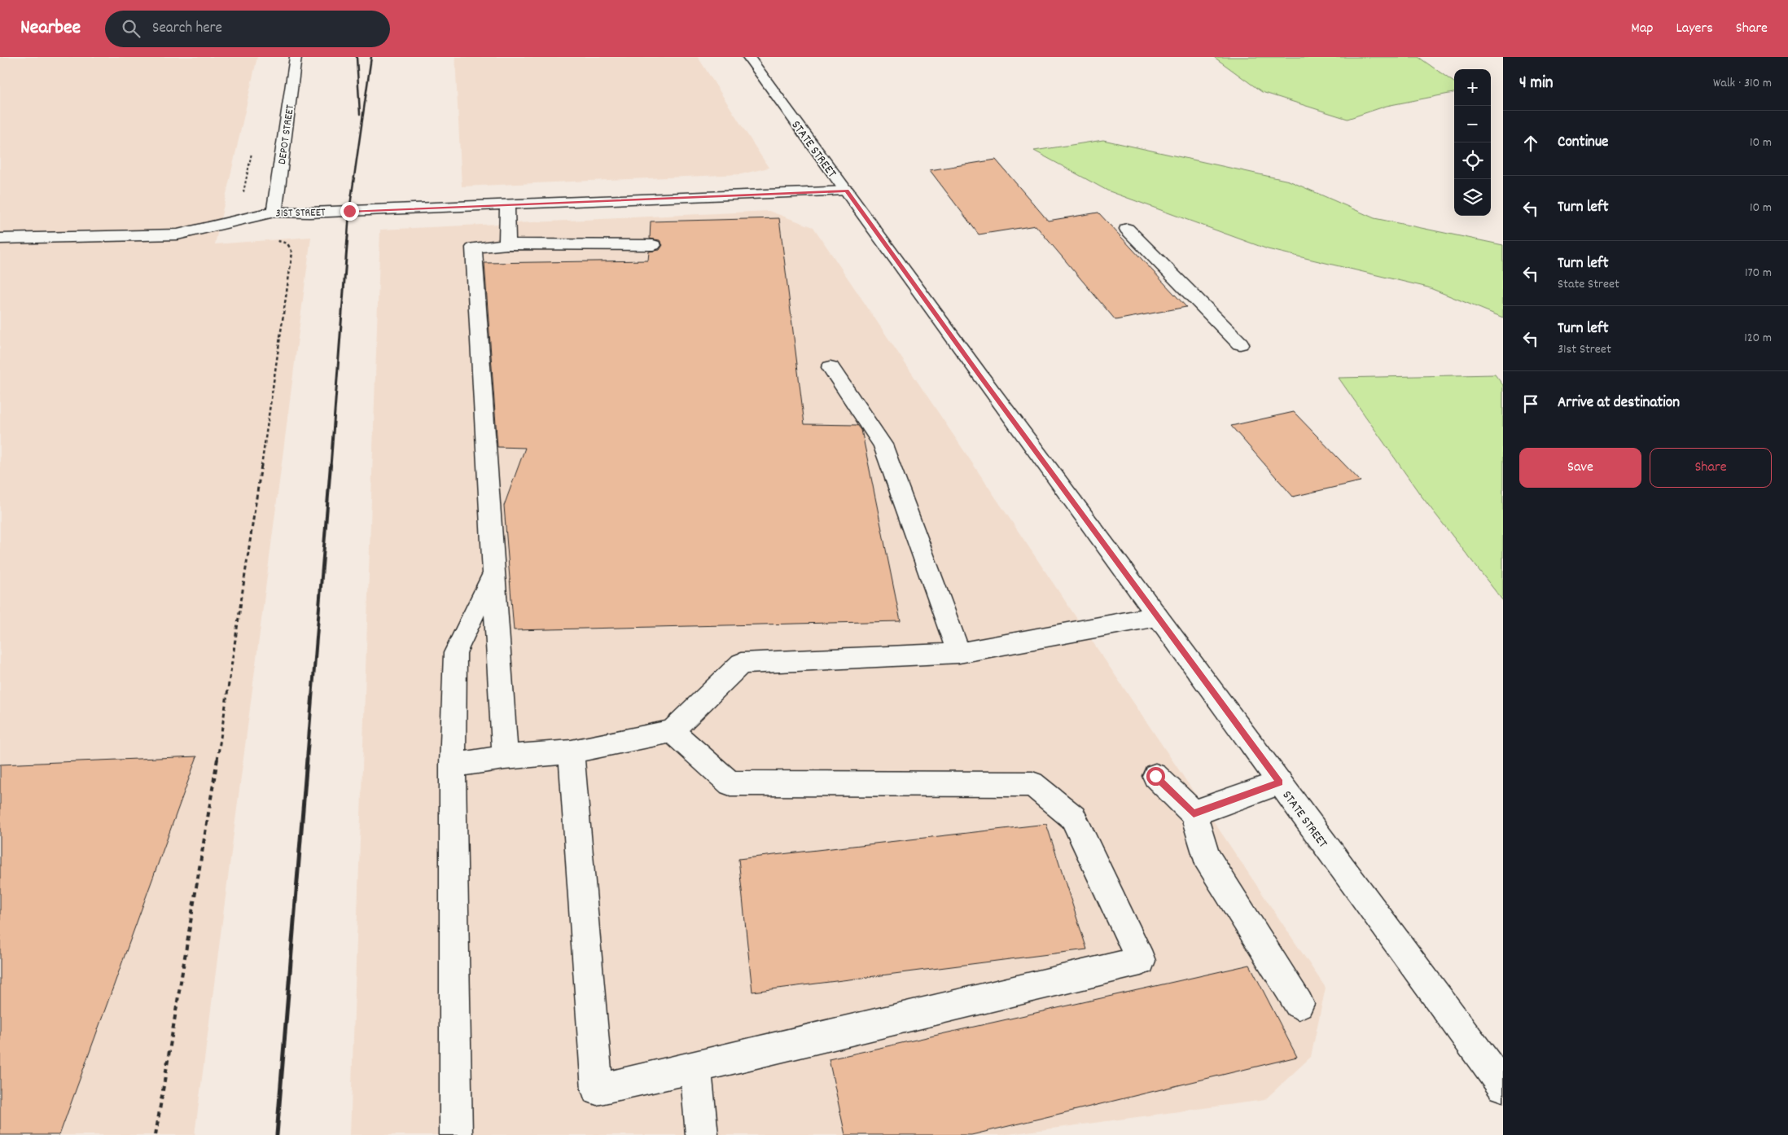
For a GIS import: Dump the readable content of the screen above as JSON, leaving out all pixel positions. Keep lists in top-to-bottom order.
{
  "streets": {
    "street": ["DEPOT STREET", "STATE STREET", "31ST STREET"]
  },
  "crossings": [
    ["DEPOT STREET", "31ST STREET"],
    ["STATE STREET", "31ST STREET"]
  ],
  "page": {
    "header": "Nearbee",
    "search": "Search here",
    "nav": ["Map", "Layers", "Share"],
    "heading": ["4 min", "Walk · 310 m"],
    "map_buttons": ["+", "−"],
    "list": [
      ["Continue", "10 m"],
      ["Turn left", "10 m"],
      ["Turn left", "State Street", "170 m"],
      ["Turn left", "31st Street", "120 m"],
      "Arrive at destination"
    ],
    "buttons": ["Save", "Share"]
  }
}
